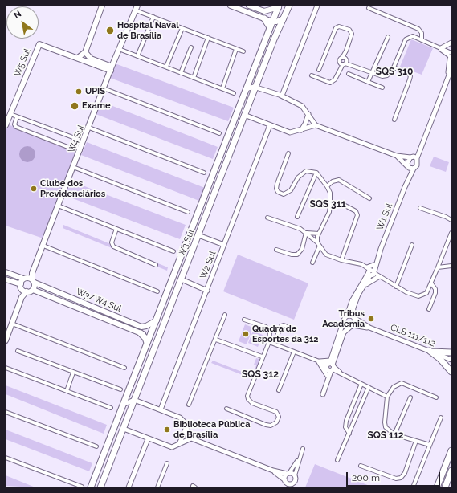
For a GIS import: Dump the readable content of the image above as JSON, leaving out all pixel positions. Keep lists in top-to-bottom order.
{
  "streets": {
    "main road": [
      "W5 Sul",
      "W4 Sul",
      "W3 Sul",
      "W3/W4 Sul"
    ],
    "street": ["W1 Sul", "W2 Sul", "CLS 111/112"]
  },
  "crossings": [
    ["W4 Sul", "W3/W4 Sul"],
    ["W1 Sul", "CLS 111/112"],
    ["W3 Sul", "W3/W4 Sul"]
  ],
  "districts": [
    "SQS 310",
    "SQS 311",
    "SQS 312",
    "SQS 112"
  ],
  "places": [
    "Hospital Naval de Brasília",
    "UPIS",
    "Exame",
    "Clube dos Previdenciários",
    "Tribus Academia",
    "Quadra de Esportes da 312",
    "Biblioteca Pública de Brasília"
  ],
  "scale_bar": "200 m",
  "north": "top left"
}
